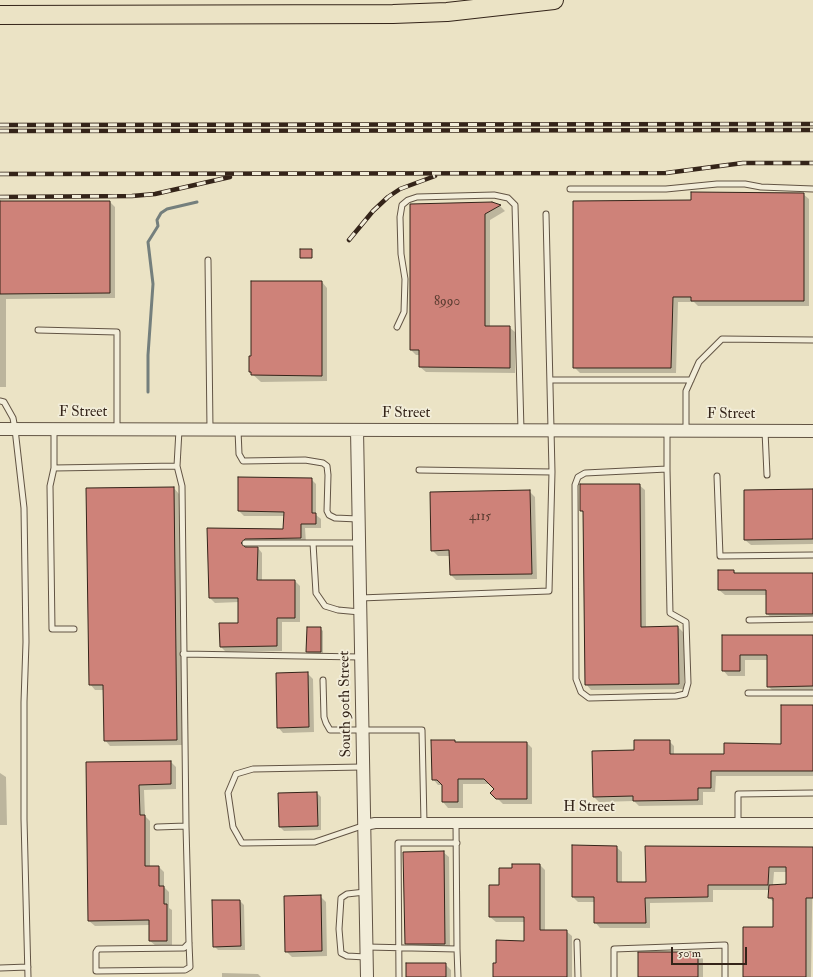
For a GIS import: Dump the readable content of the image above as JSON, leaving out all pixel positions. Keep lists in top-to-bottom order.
{
  "streets": {
    "street": ["F Street", "South 90th Street", "H Street"]
  },
  "crossings": [
    ["F Street", "South 90th Street"],
    ["South 90th Street", "H Street"]
  ],
  "house_numbers": ["8990", "4115"],
  "scale_bar": "50 m"
}
